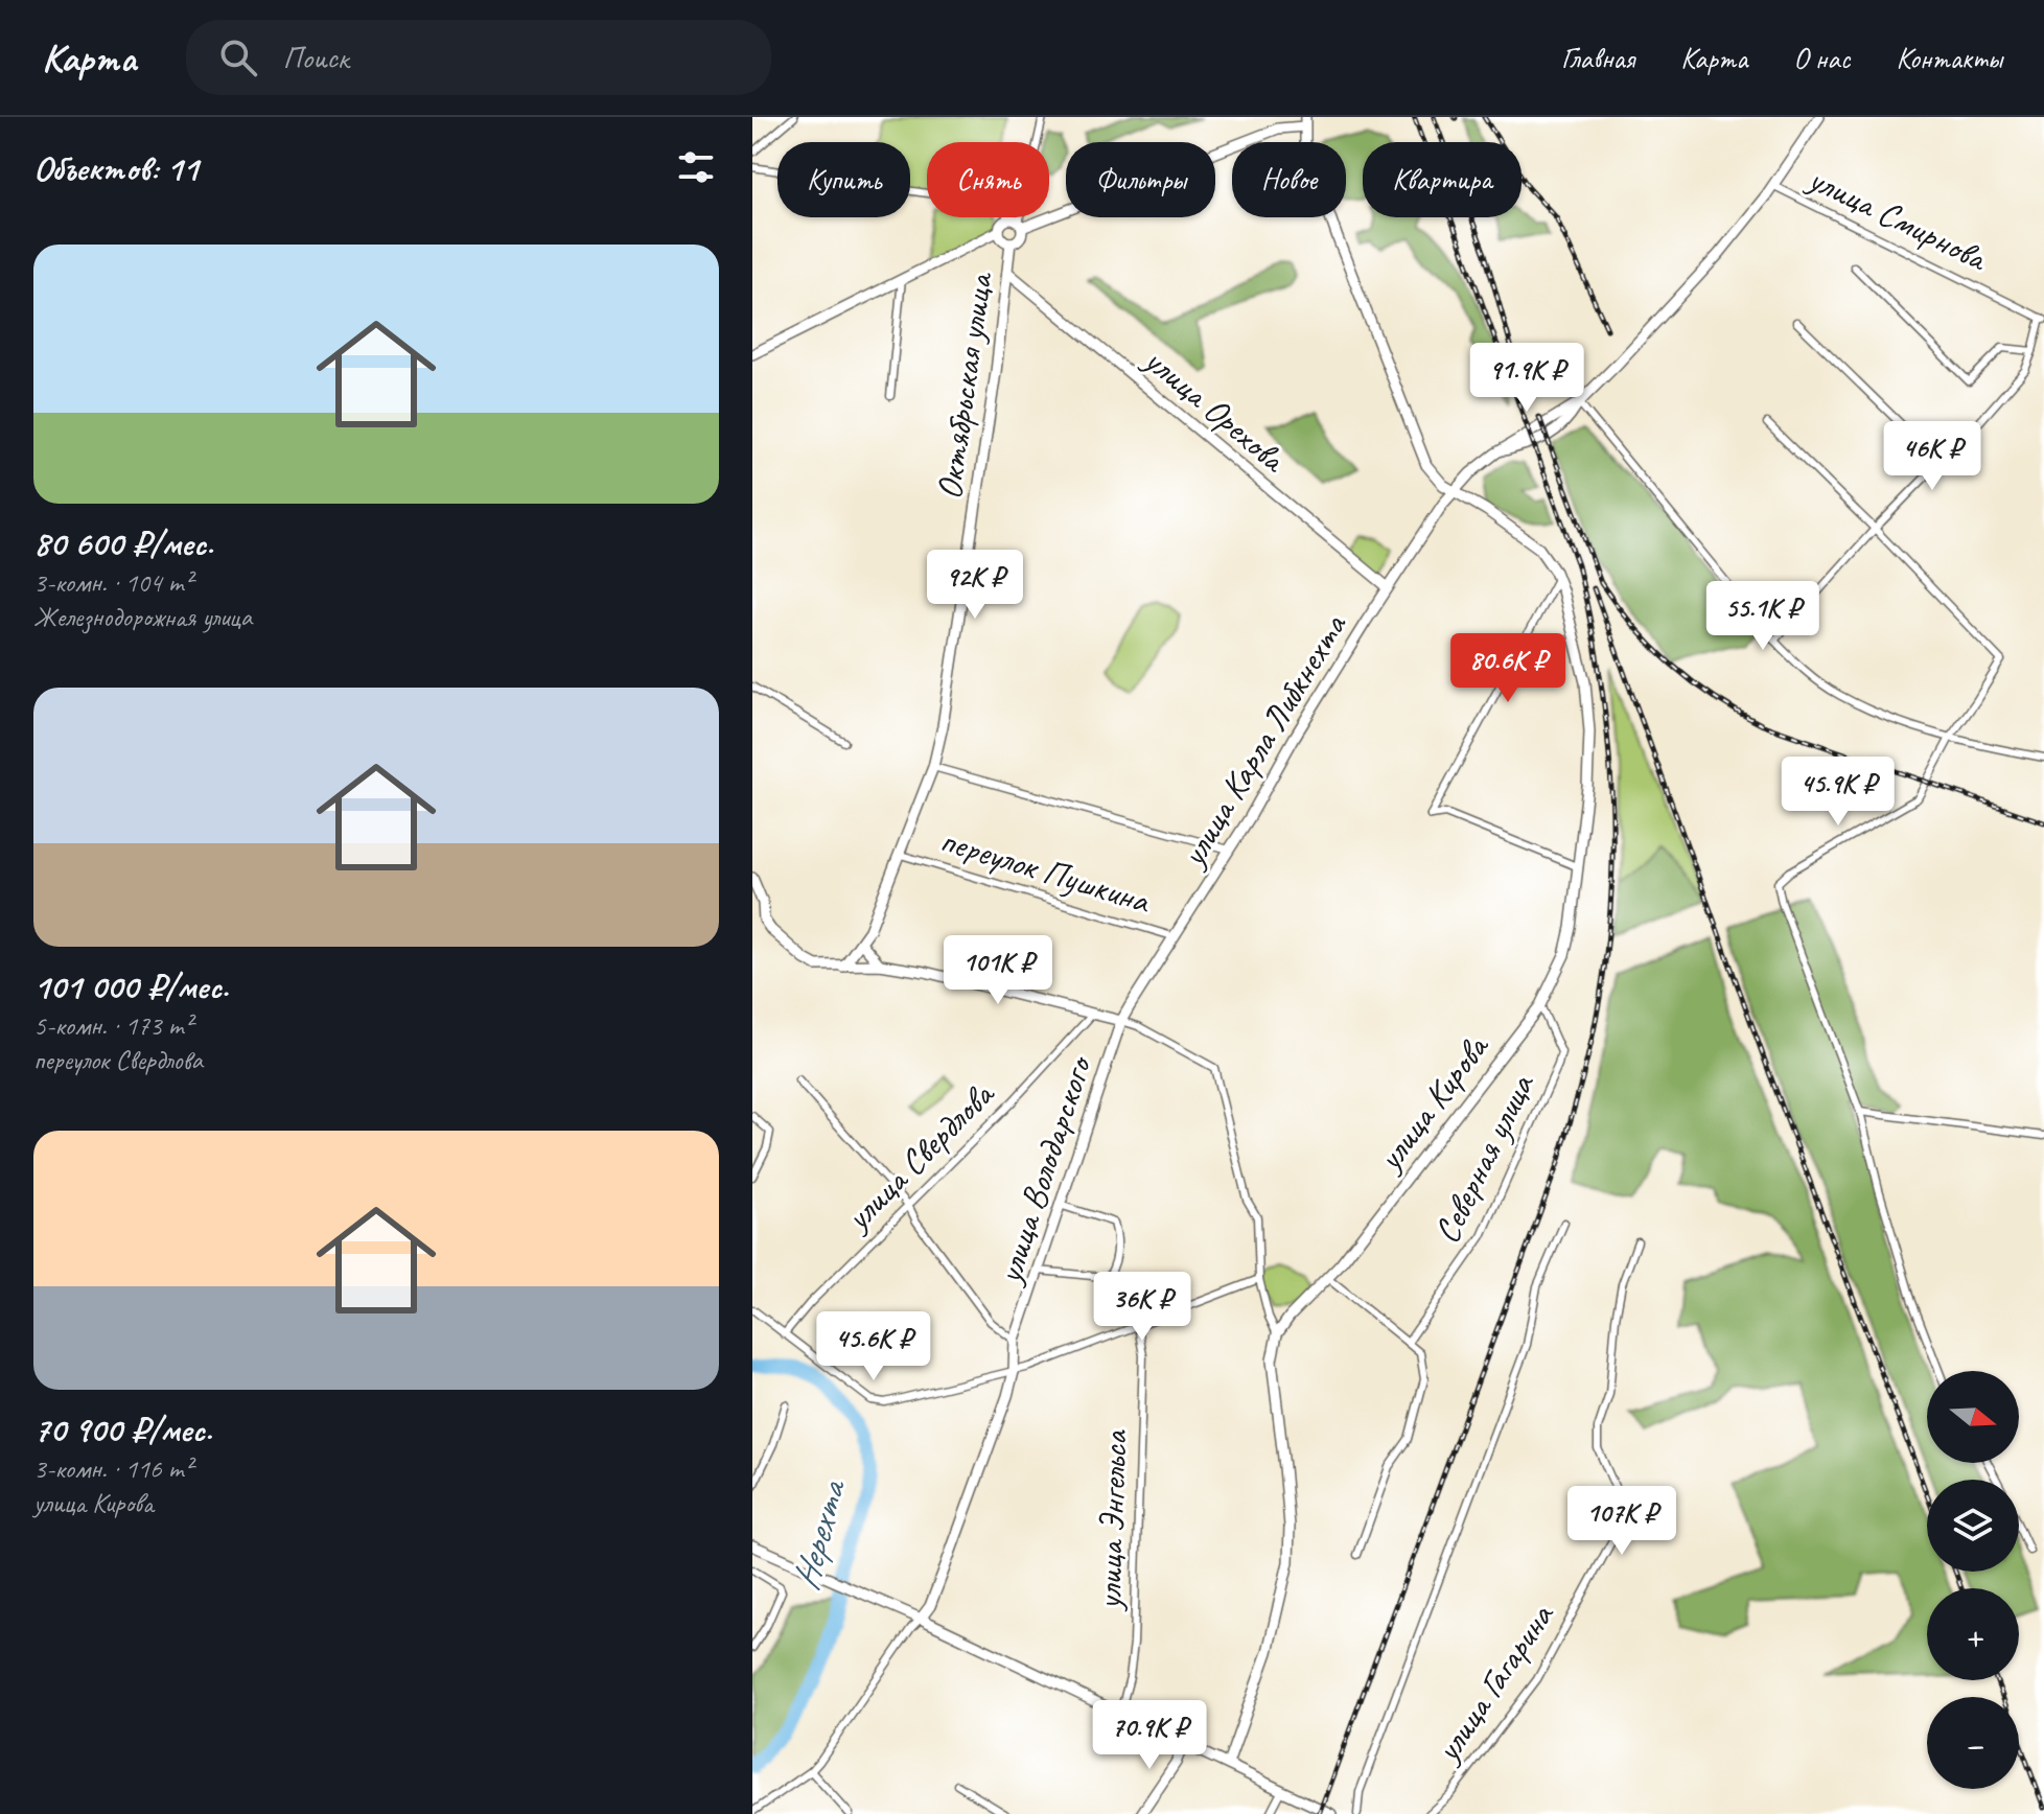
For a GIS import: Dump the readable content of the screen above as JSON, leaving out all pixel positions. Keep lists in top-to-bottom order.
{
  "streets": {
    "street": [
      "улица Смирнова",
      "Октябрьская улица",
      "улица Орехова",
      "улица Карла Либкнехта",
      "переулок Пушкина",
      "улица Кирова",
      "улица Свердлова",
      "Северная улица",
      "улица Володарского",
      "улица Энгельса",
      "улица Гагарина"
    ]
  },
  "crossings": [
    ["Октябрьская улица", "улица Орехова"],
    ["Октябрьская улица", "переулок Пушкина"],
    ["улица Орехова", "улица Карла Либкнехта"],
    ["улица Карла Либкнехта", "переулок Пушкина"],
    ["улица Карла Либкнехта", "улица Кирова"],
    ["улица Карла Либкнехта", "улица Володарского"],
    ["улица Кирова", "Северная улица"]
  ],
  "water": ["Нерехта"],
  "north": "right",
  "page": {
    "header": "Карта",
    "search": "Поиск",
    "nav": [
      "Главная",
      "Карта",
      "О нас",
      "Контакты"
    ],
    "heading": "Объектов: 11",
    "chip": [
      "Купить",
      "Снять",
      "Фильтры",
      "Новое",
      "Квартира"
    ],
    "list": [
      {
        "name": "80 600 ₽/мес.",
        "note": "3-комн. · 104 m² · Железнодорожная улица"
      },
      {
        "name": "101 000 ₽/мес.",
        "note": "5-комн. · 173 m² · переулок Свердлова"
      },
      {
        "name": "70 900 ₽/мес.",
        "note": "3-комн. · 116 m² · улица Кирова"
      }
    ],
    "price": [
      "91.9K ₽",
      "46K ₽",
      "92K ₽",
      "55.1K ₽",
      "80.6K ₽",
      "45.9K ₽",
      "101K ₽",
      "36K ₽",
      "45.6K ₽",
      "107K ₽",
      "70.9K ₽"
    ],
    "map_buttons": ["+", "−"]
  }
}
